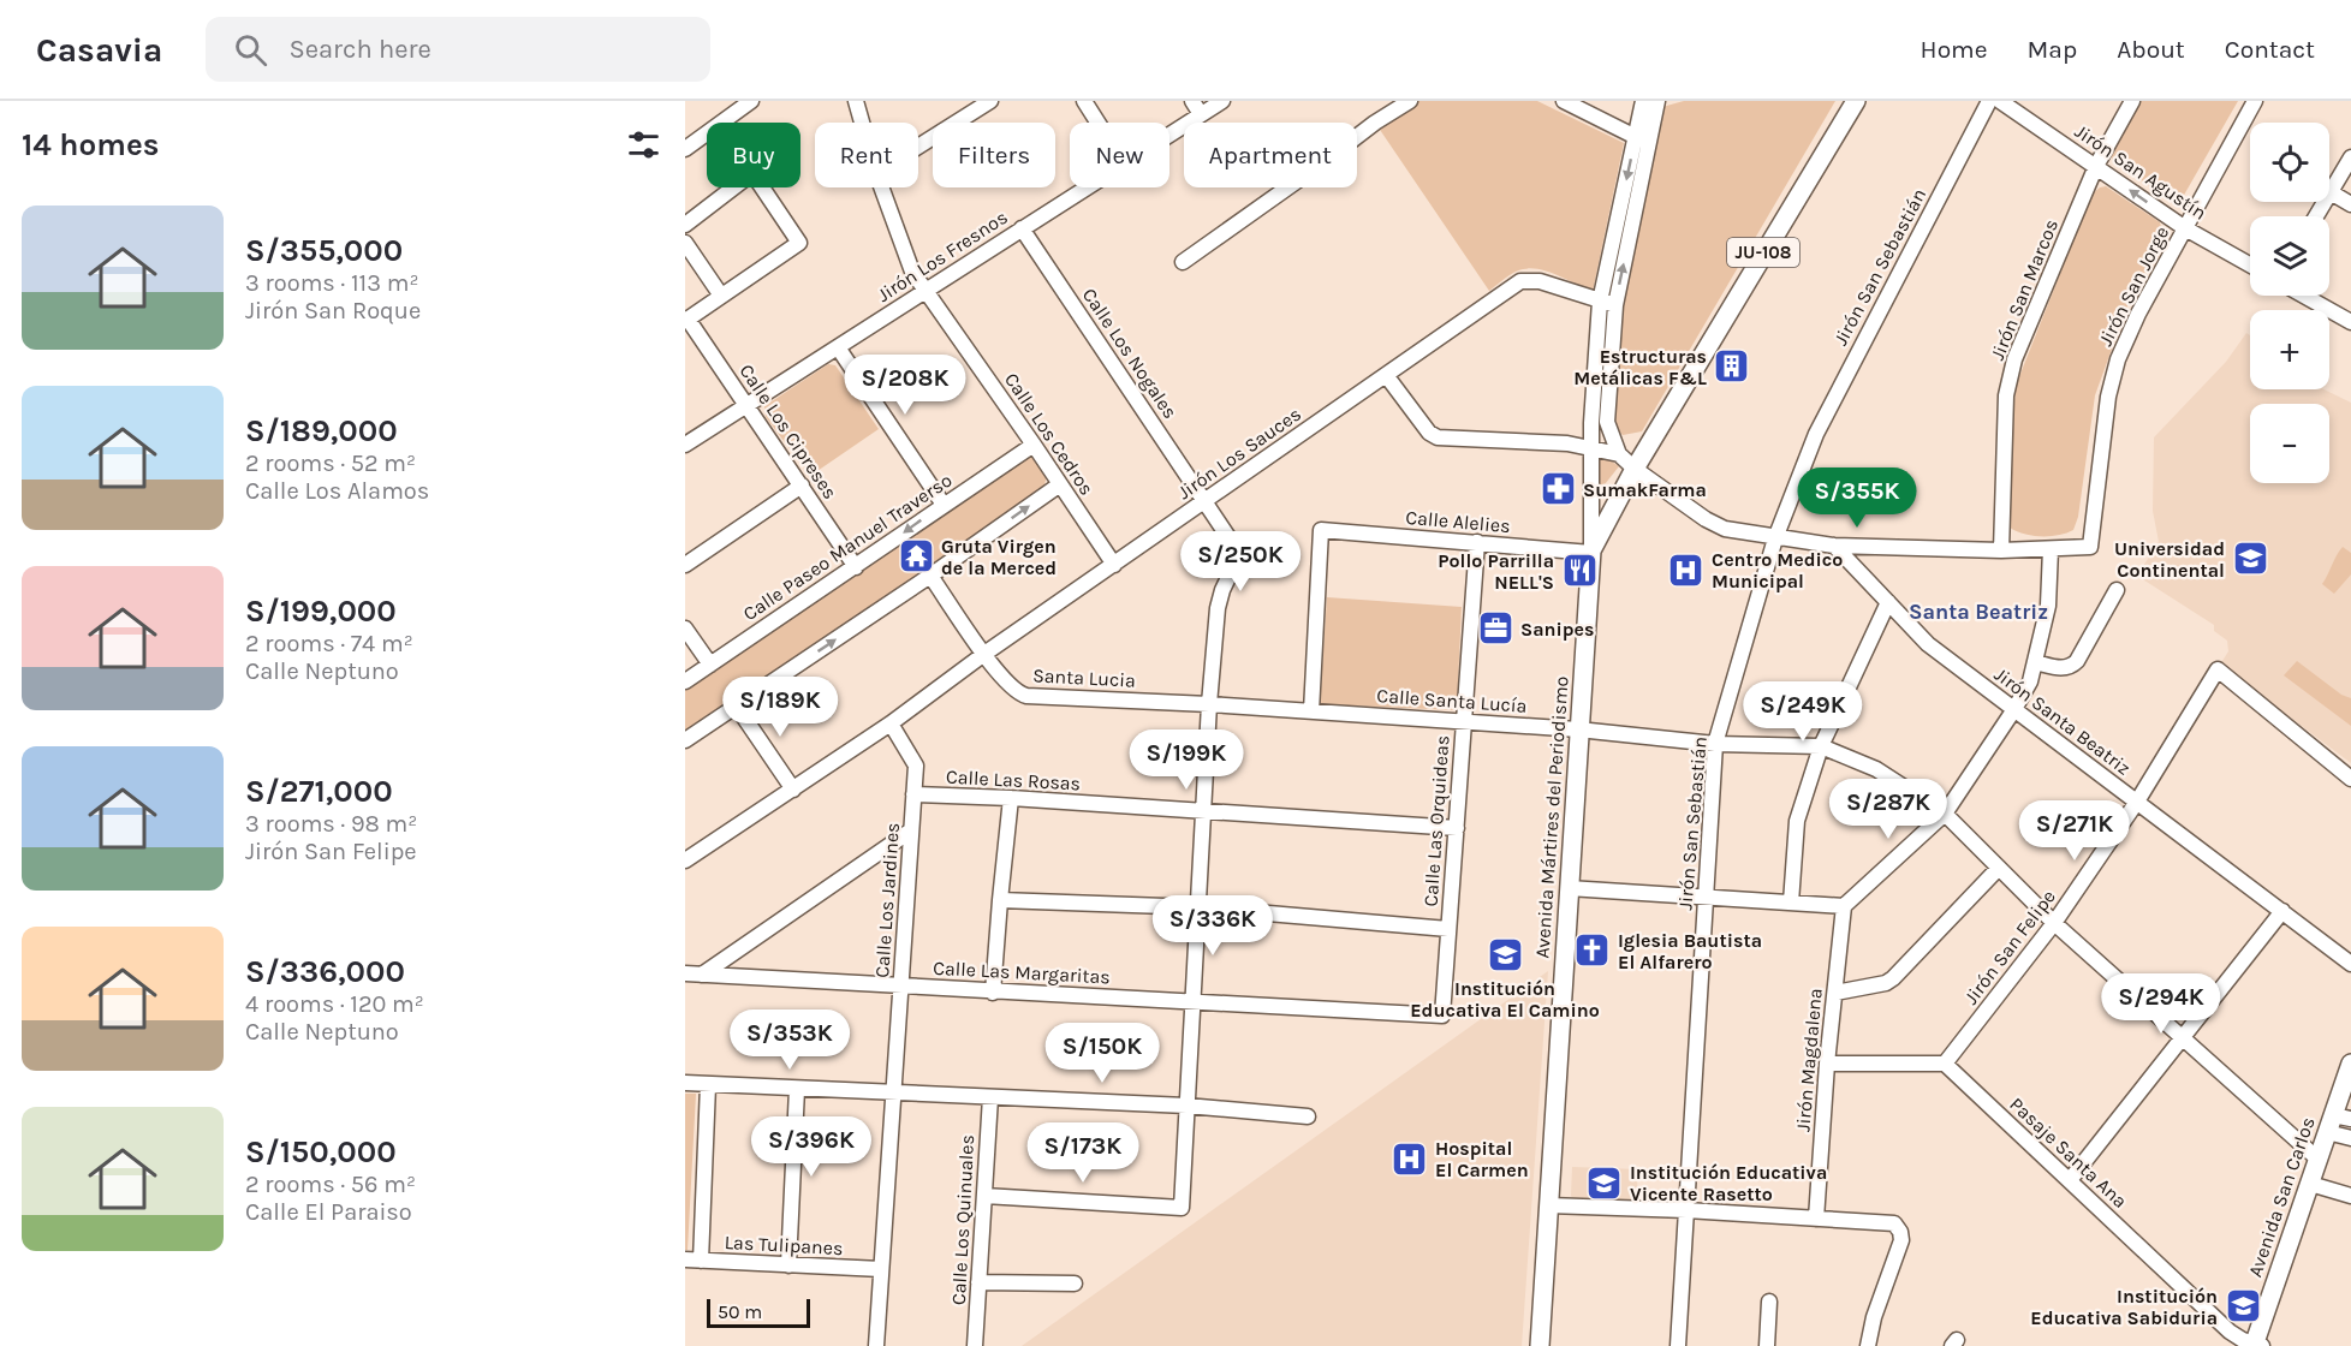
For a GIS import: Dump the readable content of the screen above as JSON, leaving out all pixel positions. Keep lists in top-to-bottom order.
{
  "streets": {
    "main road": ["JU-108", "Avenida Mártires del Periodismo", "Avenida San Carlos"],
    "street": [
      "Jirón San Agustín",
      "Jirón Los Fresnos",
      "Jirón San Sebastián",
      "Jirón San Jorge",
      "Jirón San Marcos",
      "Calle Los Nogales",
      "Calle Los Cipreses",
      "Calle Los Cedros",
      "Jirón Los Sauces",
      "Calle Alelies",
      "Calle Paseo Manuel Traverso",
      "Santa Lucia",
      "Calle Santa Lucía",
      "Jirón Santa Beatriz",
      "Calle Las Rosas",
      "Calle Las Orquideas",
      "Calle Los Jardines",
      "Jirón San Felipe",
      "Calle Las Margaritas",
      "Jirón Magdalena",
      "Pasaje Santa Ana",
      "Calle Los Quinuales",
      "Las Tulipanes"
    ]
  },
  "crossings": [
    ["Jirón San Agustín", "Jirón San Jorge"],
    ["Jirón San Agustín", "Jirón San Marcos"],
    ["Jirón Los Fresnos", "Calle Los Nogales"],
    ["Jirón Los Fresnos", "Calle Los Cipreses"],
    ["Jirón Los Fresnos", "Calle Los Cedros"],
    ["Jirón San Sebastián", "Calle Santa Lucía"],
    ["Calle Los Nogales", "Jirón Los Sauces"],
    ["Calle Los Nogales", "Santa Lucia"],
    ["Calle Los Nogales", "Calle Santa Lucía"],
    ["Calle Los Nogales", "Calle Las Rosas"],
    ["Calle Los Nogales", "Calle Las Margaritas"],
    ["Calle Los Nogales", "Calle Los Quinuales"],
    ["Calle Los Cipreses", "Calle Paseo Manuel Traverso"],
    ["Calle Los Cedros", "Jirón Los Sauces"],
    ["Calle Los Cedros", "Calle Paseo Manuel Traverso"],
    ["Jirón Los Sauces", "Santa Lucia"],
    ["Jirón Los Sauces", "Avenida Mártires del Periodismo"],
    ["Jirón Los Sauces", "Calle Los Jardines"],
    ["Calle Alelies", "Calle Santa Lucía"],
    ["Calle Alelies", "Avenida Mártires del Periodismo"],
    ["Calle Alelies", "Calle Las Orquideas"],
    ["Santa Lucia", "Calle Santa Lucía"],
    ["Calle Santa Lucía", "Avenida Mártires del Periodismo"],
    ["Calle Santa Lucía", "Calle Las Orquideas"],
    ["Calle Santa Lucía", "Jirón San Felipe"],
    ["Calle Santa Lucía", "Avenida San Carlos"],
    ["Jirón Santa Beatriz", "Jirón San Felipe"],
    ["Calle Las Rosas", "Calle Las Orquideas"],
    ["Calle Las Rosas", "Calle Los Jardines"],
    ["Calle Las Orquideas", "Calle Las Margaritas"],
    ["Calle Los Jardines", "Calle Las Margaritas"],
    ["Calle Los Jardines", "Las Tulipanes"],
    ["Jirón San Felipe", "Pasaje Santa Ana"],
    ["Pasaje Santa Ana", "Avenida San Carlos"]
  ],
  "one_way": ["Jirón San Agustín"],
  "districts": ["Santa Beatriz"],
  "places": {
    "building": ["Estructuras Metálicas F&L"],
    "pharmacy": ["SumakFarma"],
    "temple": ["Gruta Virgen de la Merced"],
    "school or university": [
      "Universidad Continental",
      "Institución Educativa El Camino",
      "Institución Educativa Vicente Rasetto",
      "Institución Educativa Sabiduria"
    ],
    "hospital": ["Centro Medico Municipal", "Hospital El Carmen"],
    "restaurant": ["Pollo Parrilla NELL'S"],
    "office": ["Sanipes"],
    "church": ["Iglesia Bautista El Alfarero"]
  },
  "scale_bar": "50 m",
  "page": {
    "header": "Casavia",
    "search": "Search here",
    "nav": [
      "Home",
      "Map",
      "About",
      "Contact"
    ],
    "heading": "14 homes",
    "map_buttons": ["+", "−"],
    "chip": [
      "Buy",
      "Rent",
      "Filters",
      "New",
      "Apartment"
    ],
    "list": [
      {
        "name": "S/355,000",
        "note": "3 rooms · 113 m² · Jirón San Roque"
      },
      {
        "name": "S/189,000",
        "note": "2 rooms · 52 m² · Calle Los Alamos"
      },
      {
        "name": "S/199,000",
        "note": "2 rooms · 74 m² · Calle Neptuno"
      },
      {
        "name": "S/271,000",
        "note": "3 rooms · 98 m² · Jirón San Felipe"
      },
      {
        "name": "S/336,000",
        "note": "4 rooms · 120 m² · Calle Neptuno"
      },
      {
        "name": "S/150,000",
        "note": "2 rooms · 56 m² · Calle El Paraiso"
      }
    ],
    "price": [
      "S/208K",
      "S/355K",
      "S/250K",
      "S/189K",
      "S/249K",
      "S/199K",
      "S/287K",
      "S/271K",
      "S/336K",
      "S/294K",
      "S/353K",
      "S/150K",
      "S/396K",
      "S/173K"
    ],
    "scale": "50 m"
  }
}
